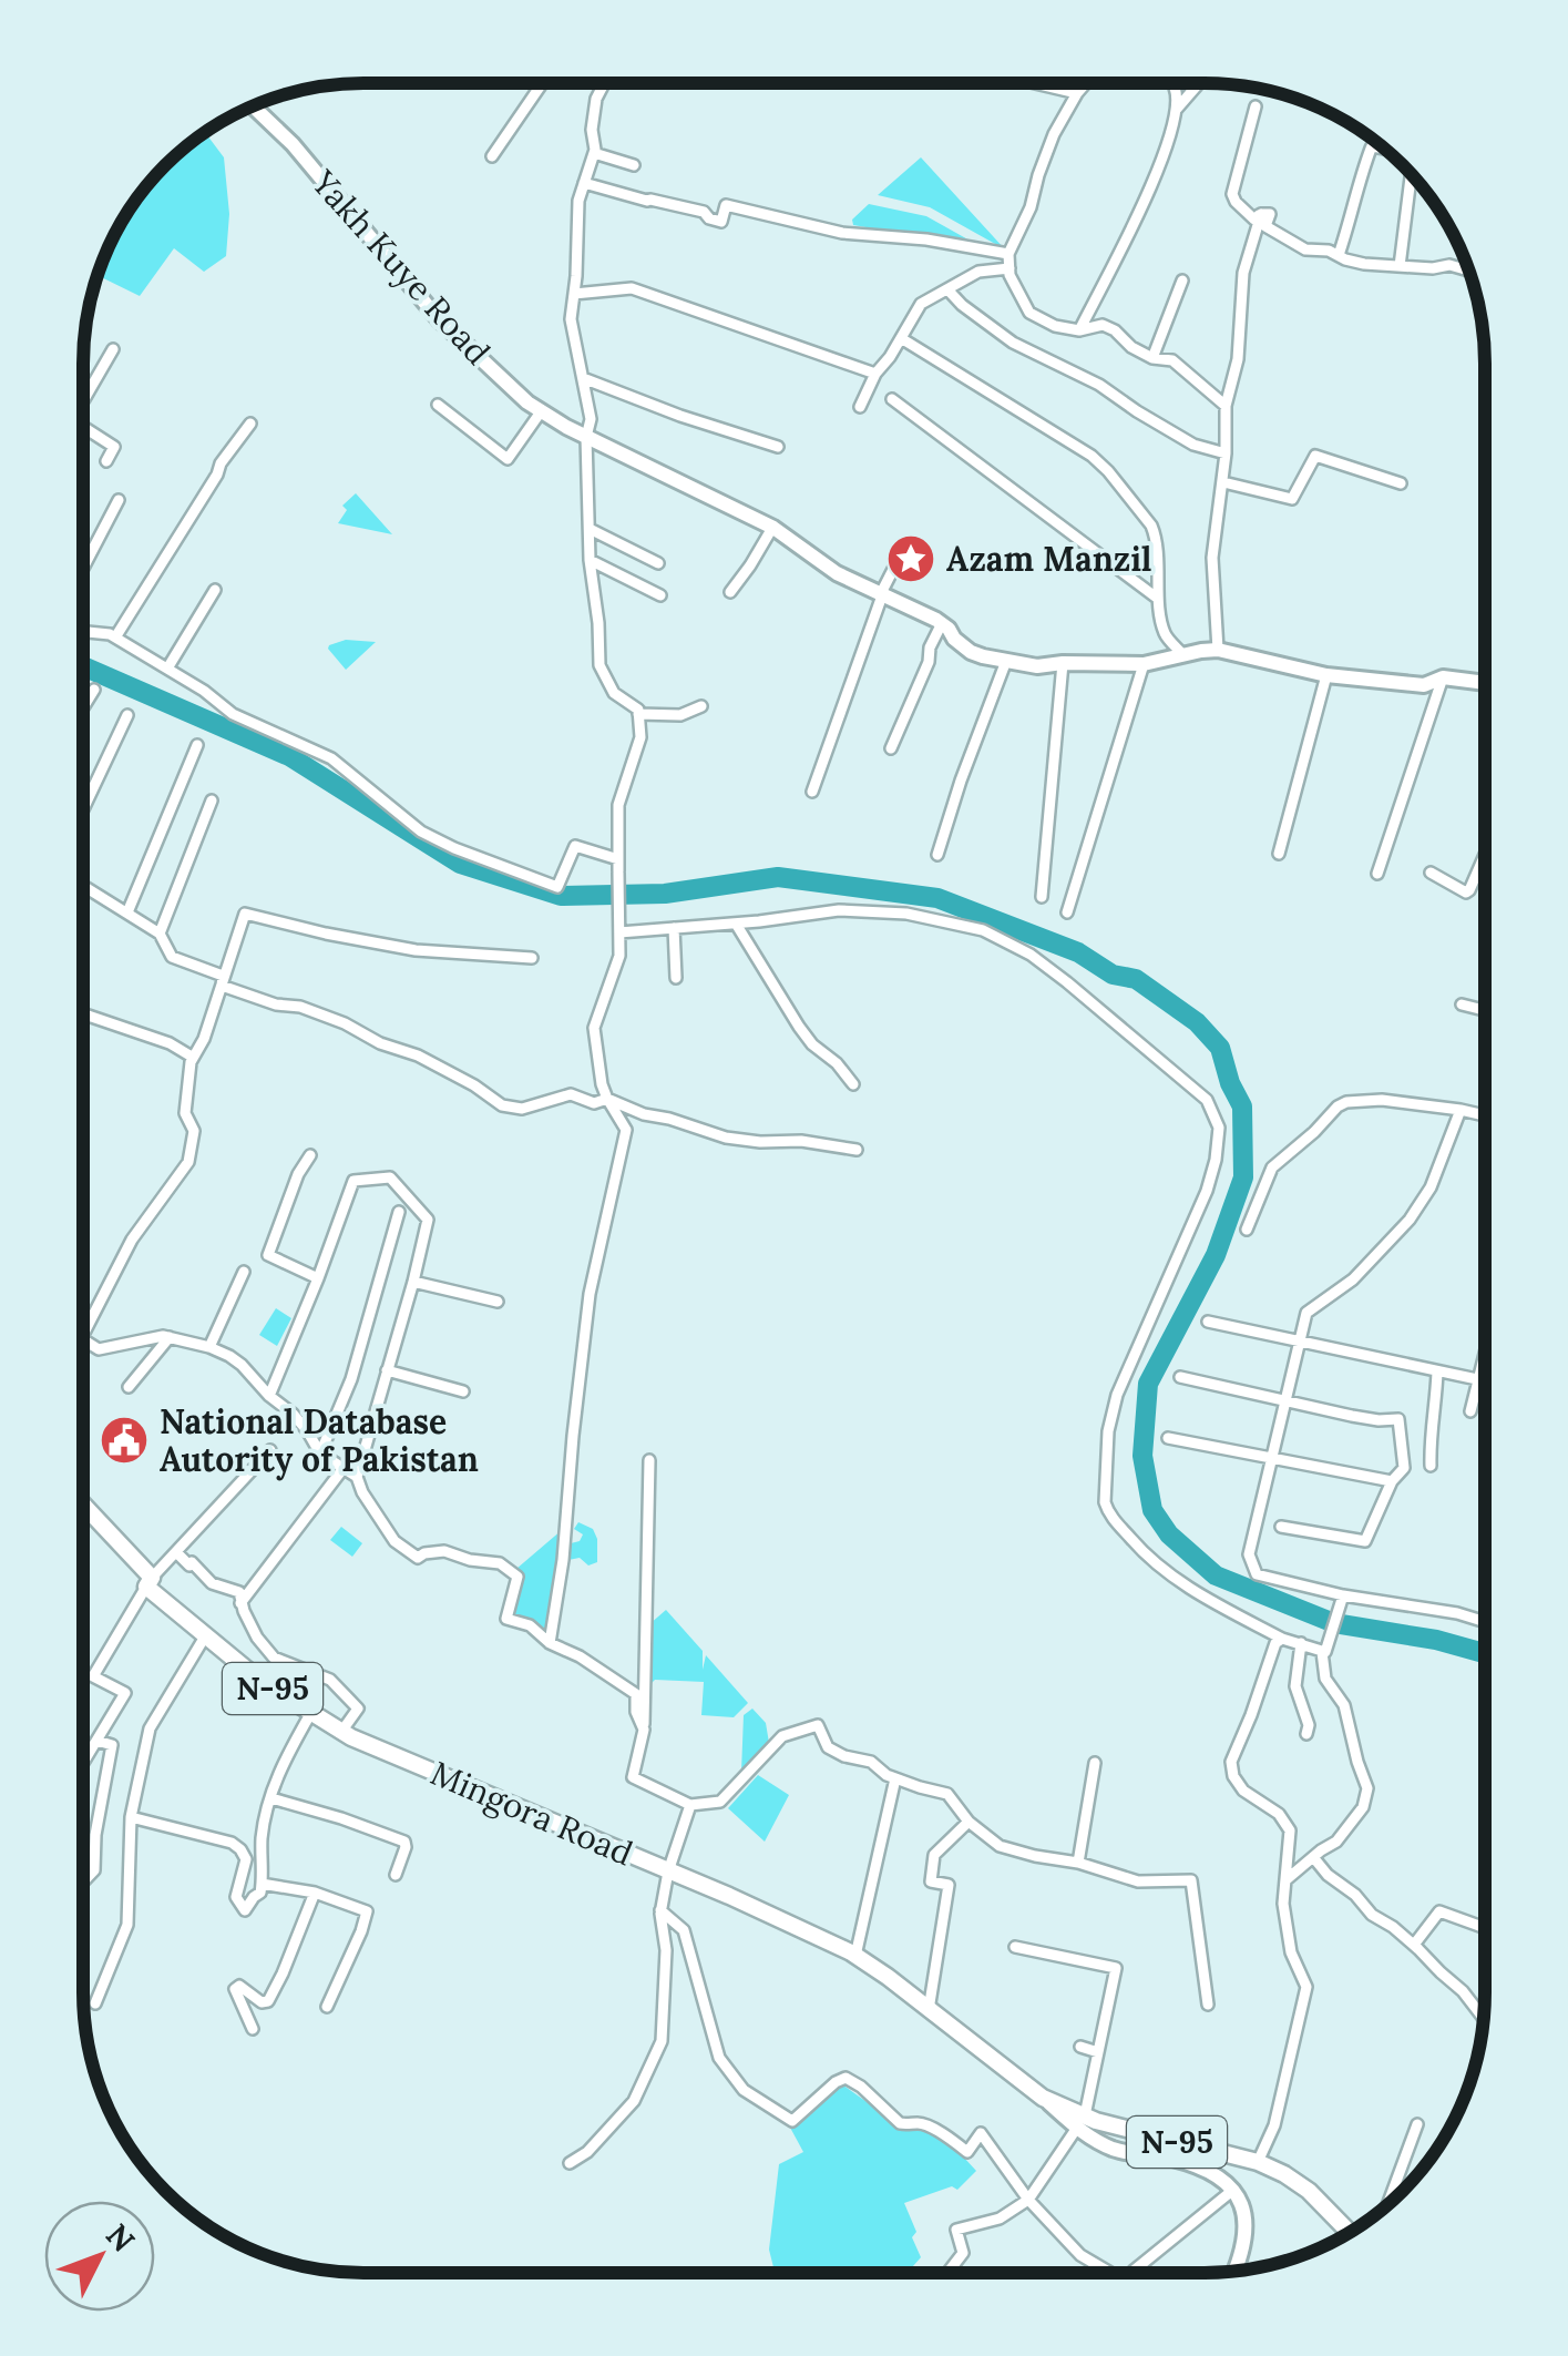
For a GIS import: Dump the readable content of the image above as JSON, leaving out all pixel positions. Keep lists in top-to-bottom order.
{
  "streets": {
    "main road": ["Yakh Kuye Road", "N-95", "Mingora Road"]
  },
  "crossings": [
    ["N-95", "Mingora Road"]
  ],
  "places": {
    "place": ["Azam Manzil"],
    "public building": ["National Database Autority of Pakistan"]
  },
  "north": "top right"
}
